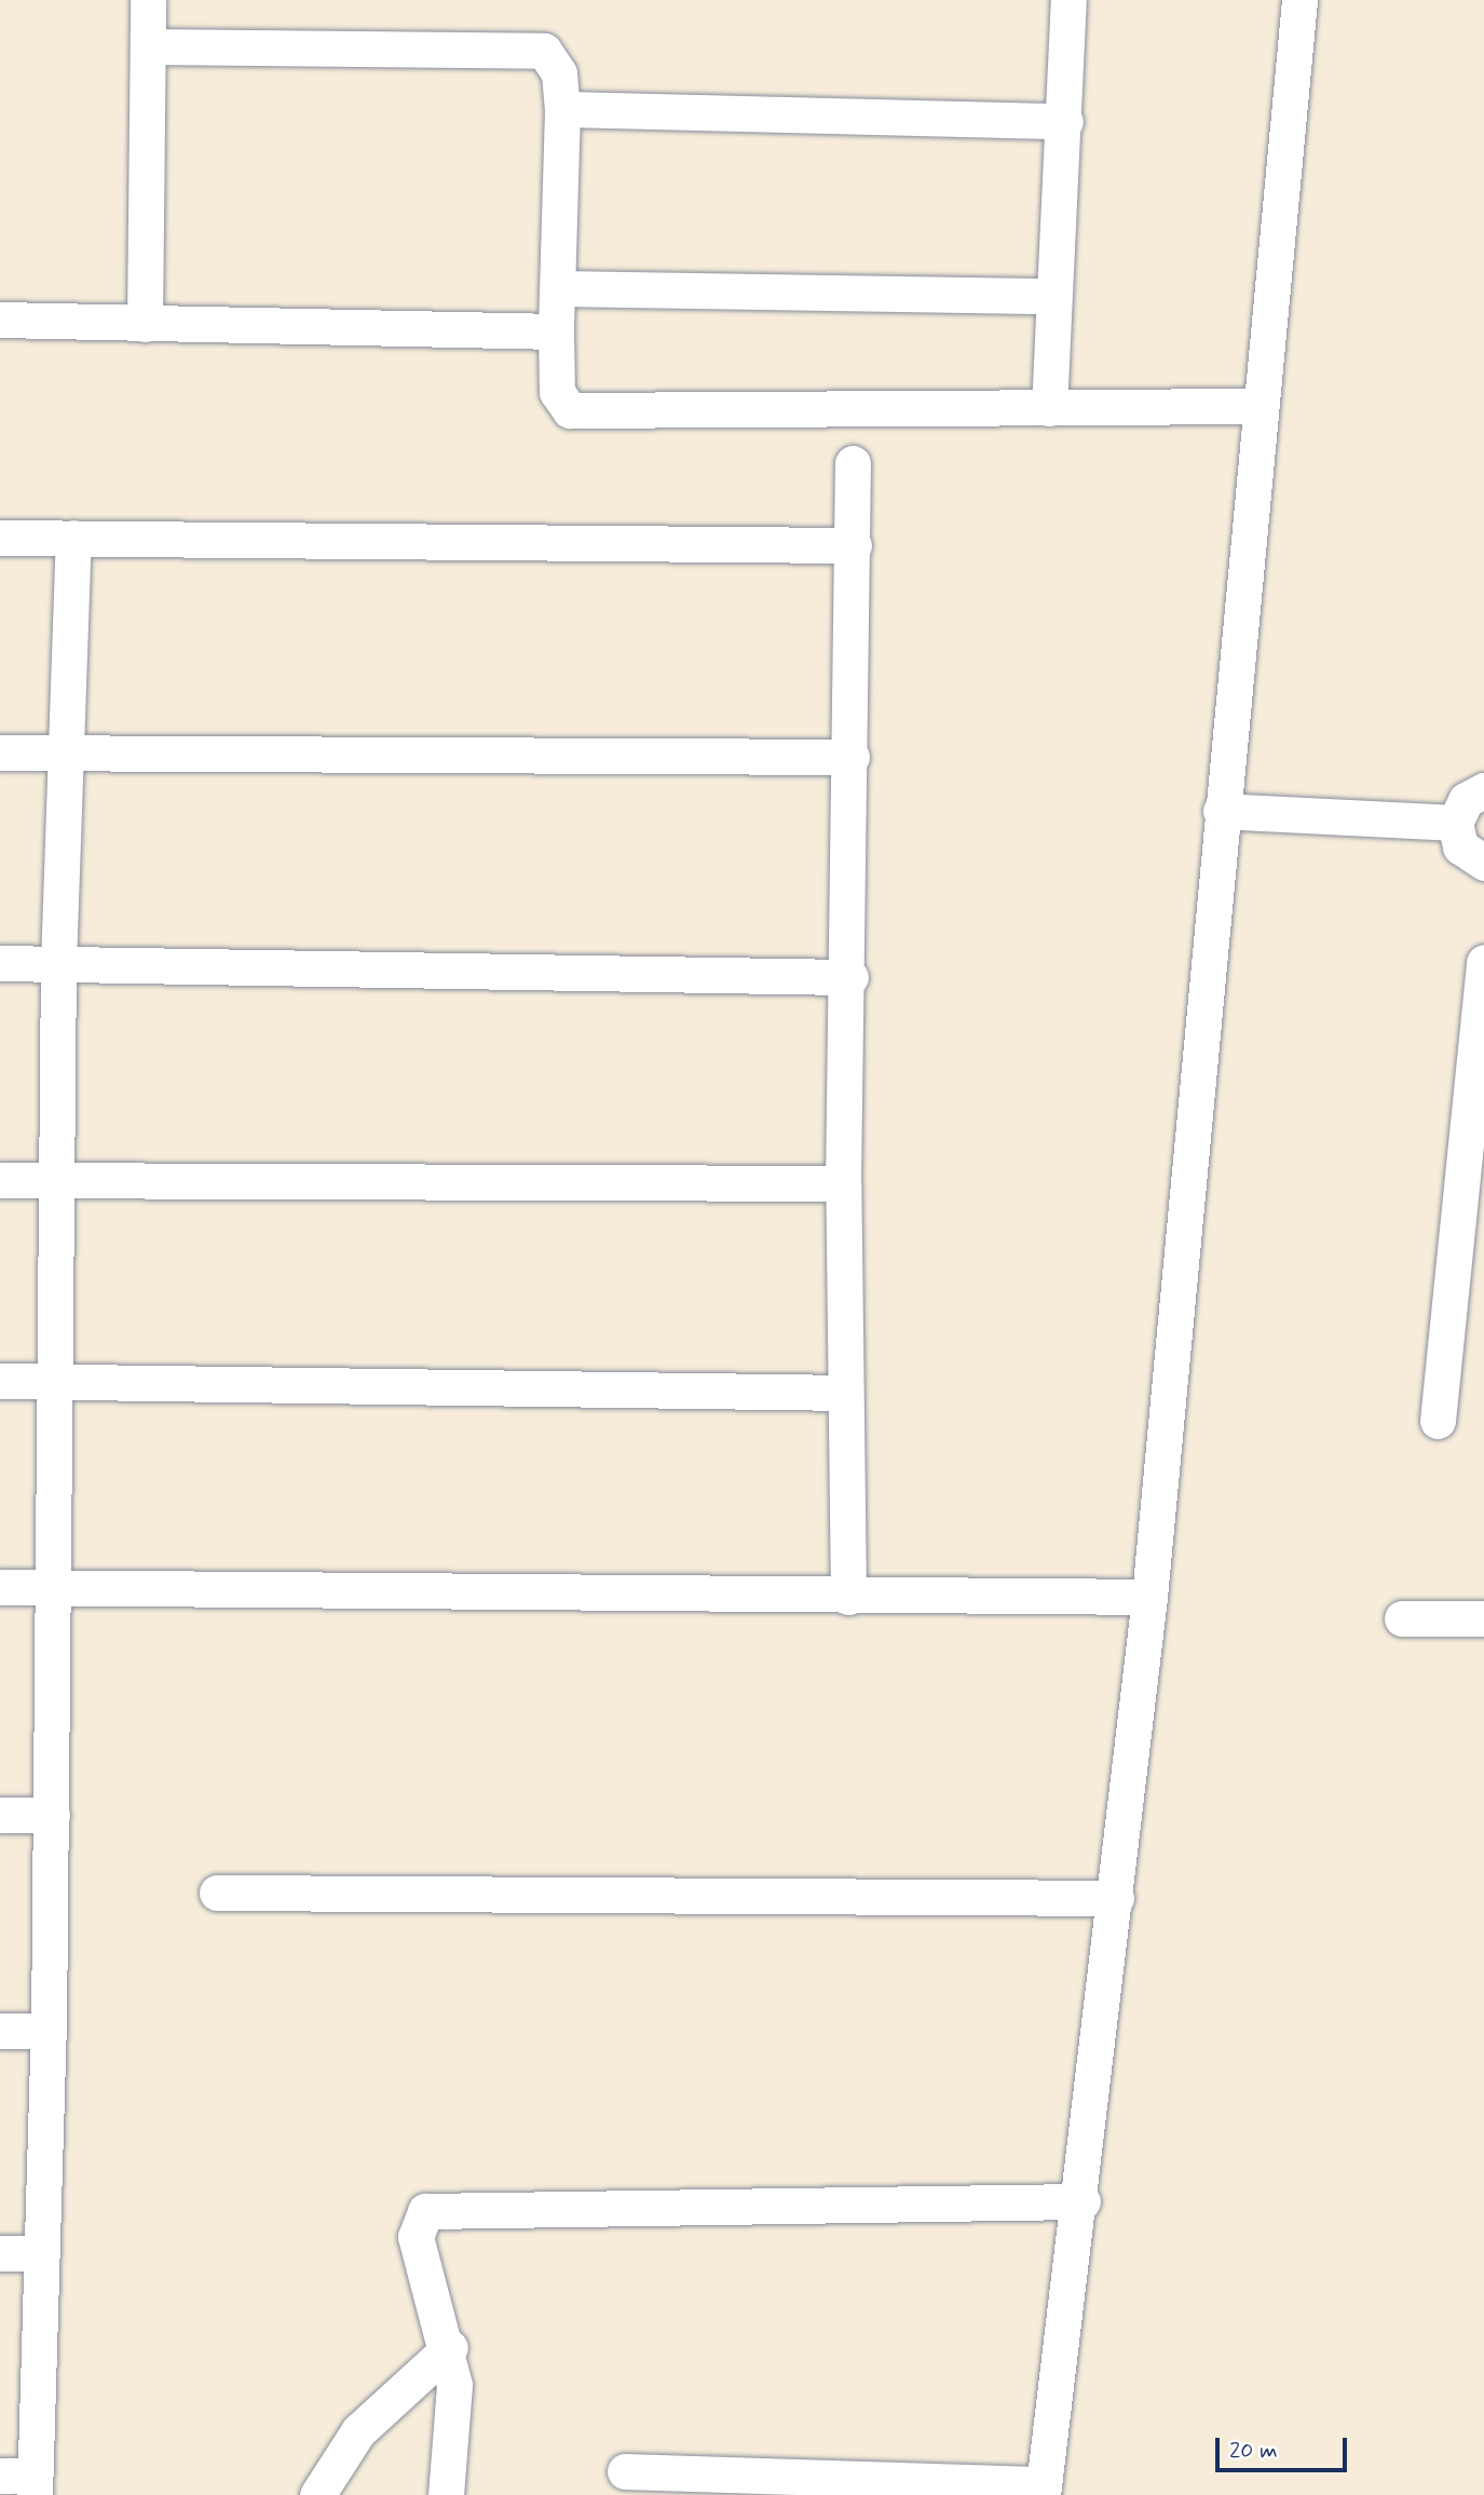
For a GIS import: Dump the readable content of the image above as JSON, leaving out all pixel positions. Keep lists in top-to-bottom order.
{
  "scale_bar": "20 m"
}
